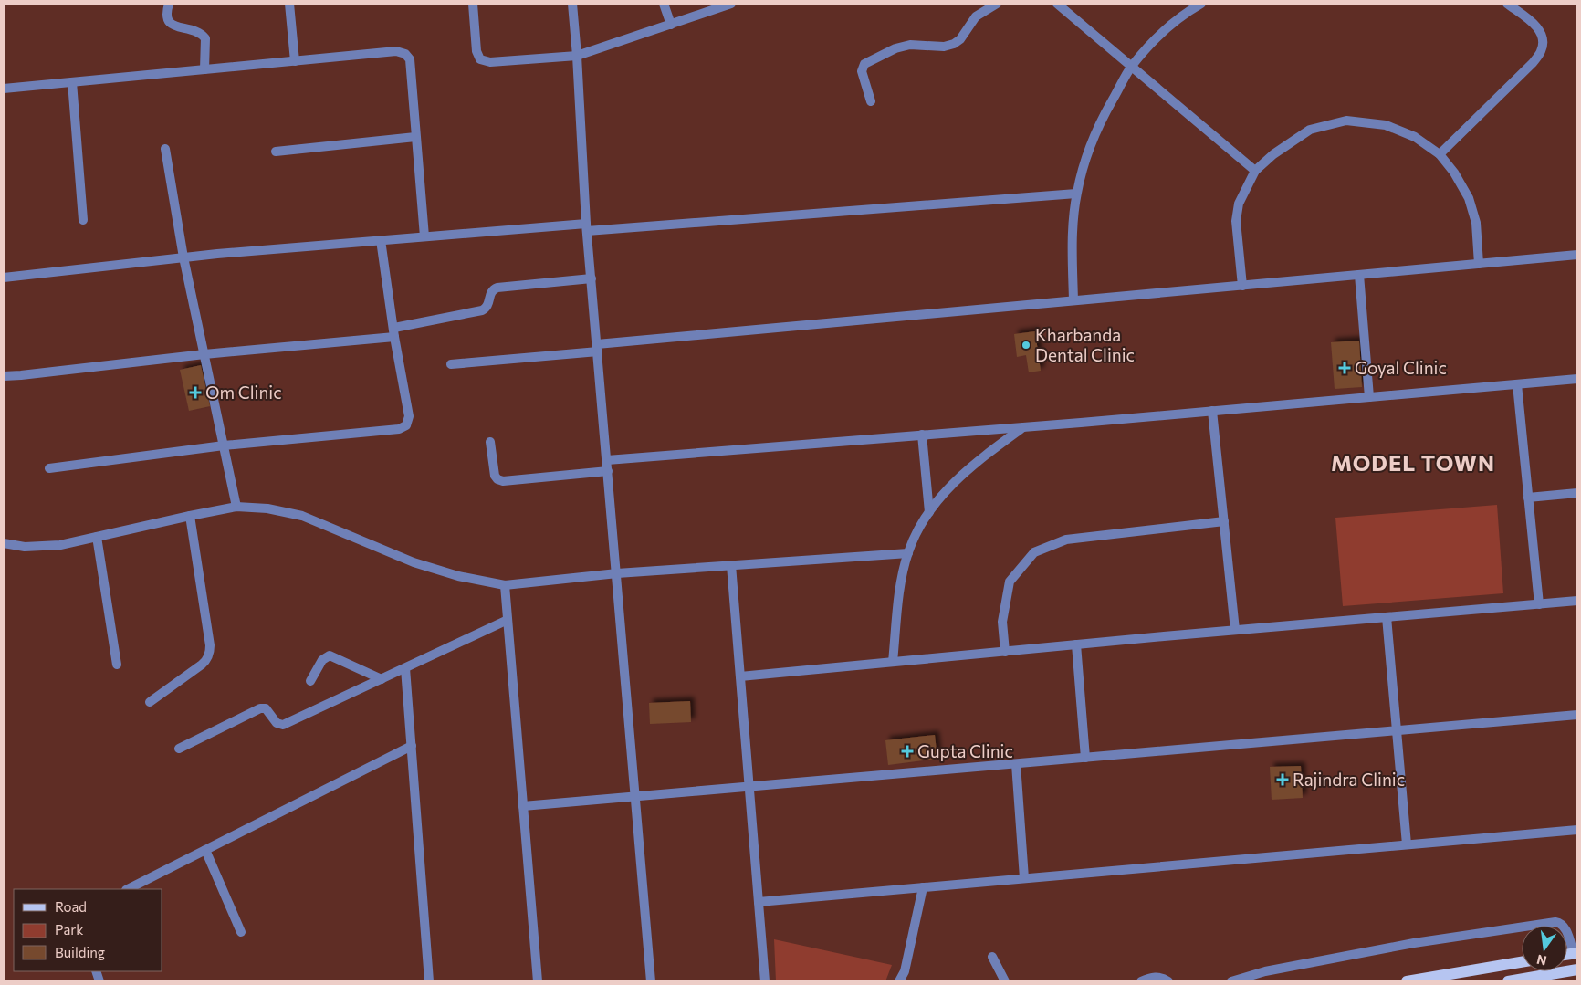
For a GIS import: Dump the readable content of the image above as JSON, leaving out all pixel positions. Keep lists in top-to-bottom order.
{
  "districts": ["MODEL TOWN"],
  "places": {
    "other": ["Kharbanda Dental Clinic"],
    "health": [
      "Goyal Clinic",
      "Om Clinic",
      "Gupta Clinic",
      "Rajindra Clinic"
    ]
  },
  "legend": ["Road", "Park", "Building"],
  "north": "bottom"
}
